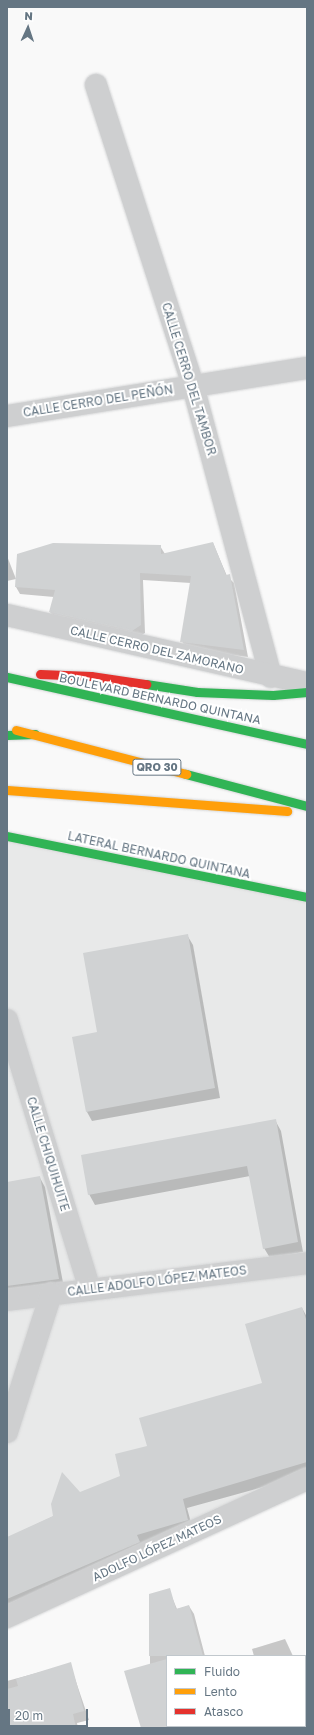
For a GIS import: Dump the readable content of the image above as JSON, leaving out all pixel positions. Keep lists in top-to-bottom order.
{
  "streets": {
    "main road": ["BOULEVARD BERNARDO QUINTANA", "QRO 30", "LATERAL BERNARDO QUINTANA"],
    "street": [
      "CALLE CERRO DEL TAMBOR",
      "CALLE CERRO DEL PEÑÓN",
      "CALLE CERRO DEL ZAMORANO",
      "CALLE CHIQUIHUITE",
      "CALLE ADOLFO LÓPEZ MATEOS",
      "ADOLFO LÓPEZ MATEOS"
    ]
  },
  "crossings": [
    ["CALLE CERRO DEL TAMBOR", "CALLE CERRO DEL PEÑÓN"],
    ["CALLE CERRO DEL TAMBOR", "CALLE CERRO DEL ZAMORANO"],
    ["CALLE CHIQUIHUITE", "CALLE ADOLFO LÓPEZ MATEOS"]
  ],
  "legend": ["Fluido", "Lento", "Atasco"],
  "scale_bar": "20 m",
  "north": "top"
}
